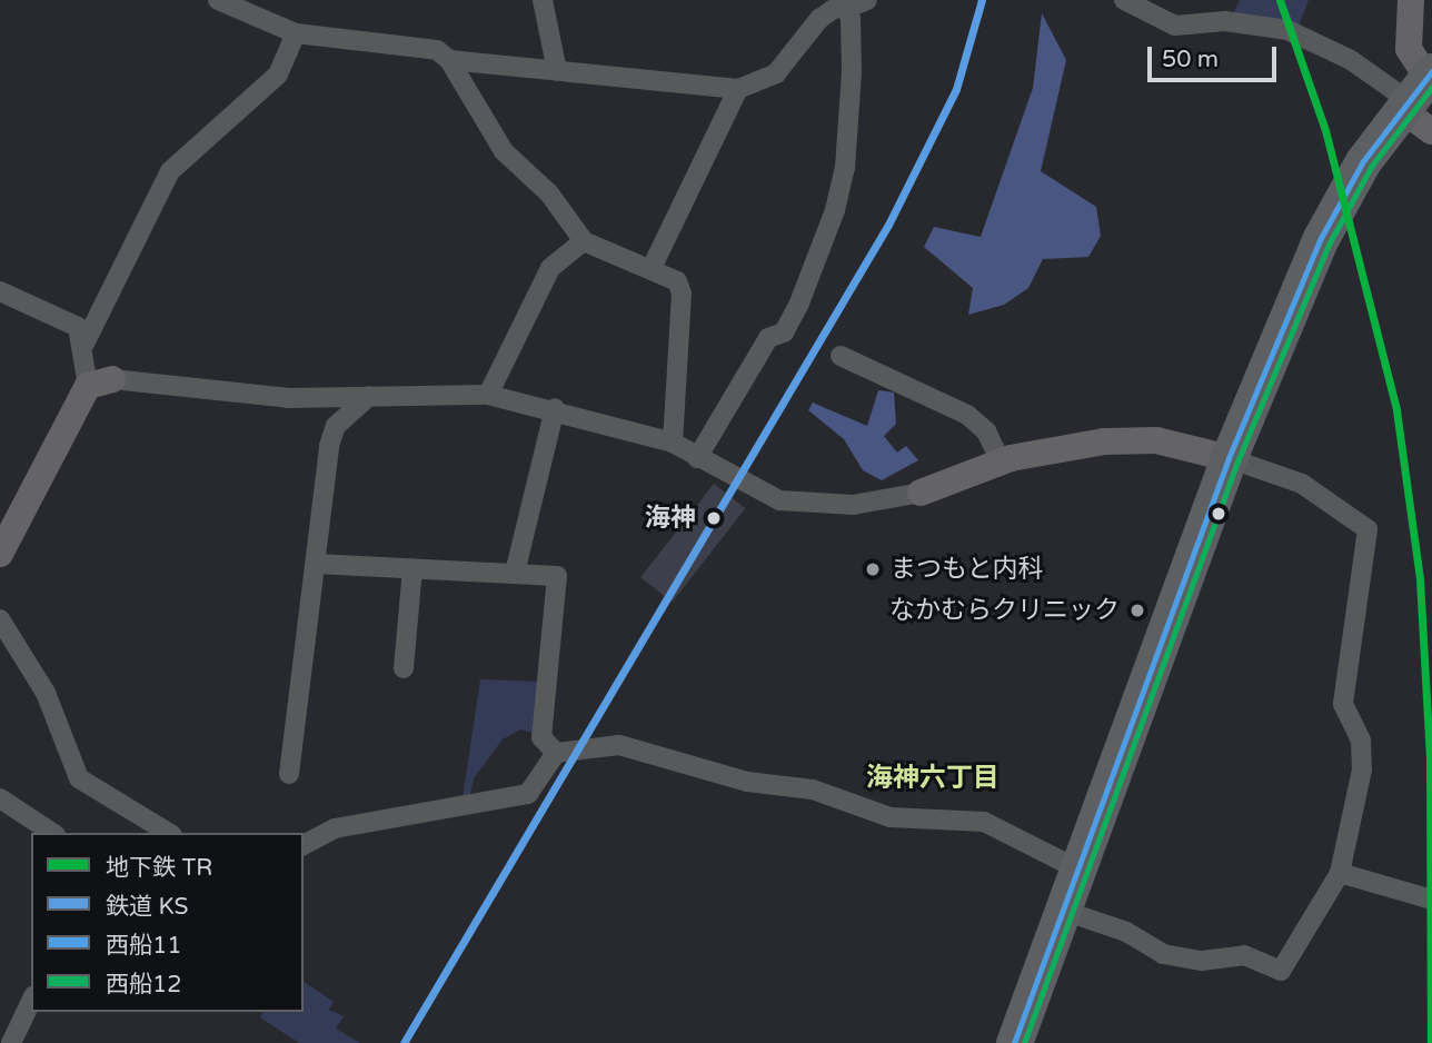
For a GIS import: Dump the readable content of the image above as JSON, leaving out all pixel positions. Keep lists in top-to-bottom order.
{
  "districts": ["海神六丁目"],
  "places": ["海神", "まつもと内科", "なかむらクリニック"],
  "lines": [
    "metro line TR",
    "rail line KS",
    "transit line 西船11",
    "transit line 西船12"
  ],
  "legend": [
    "地下鉄 TR",
    "鉄道 KS",
    "西船11",
    "西船12"
  ],
  "scale_bar": "50 m"
}
